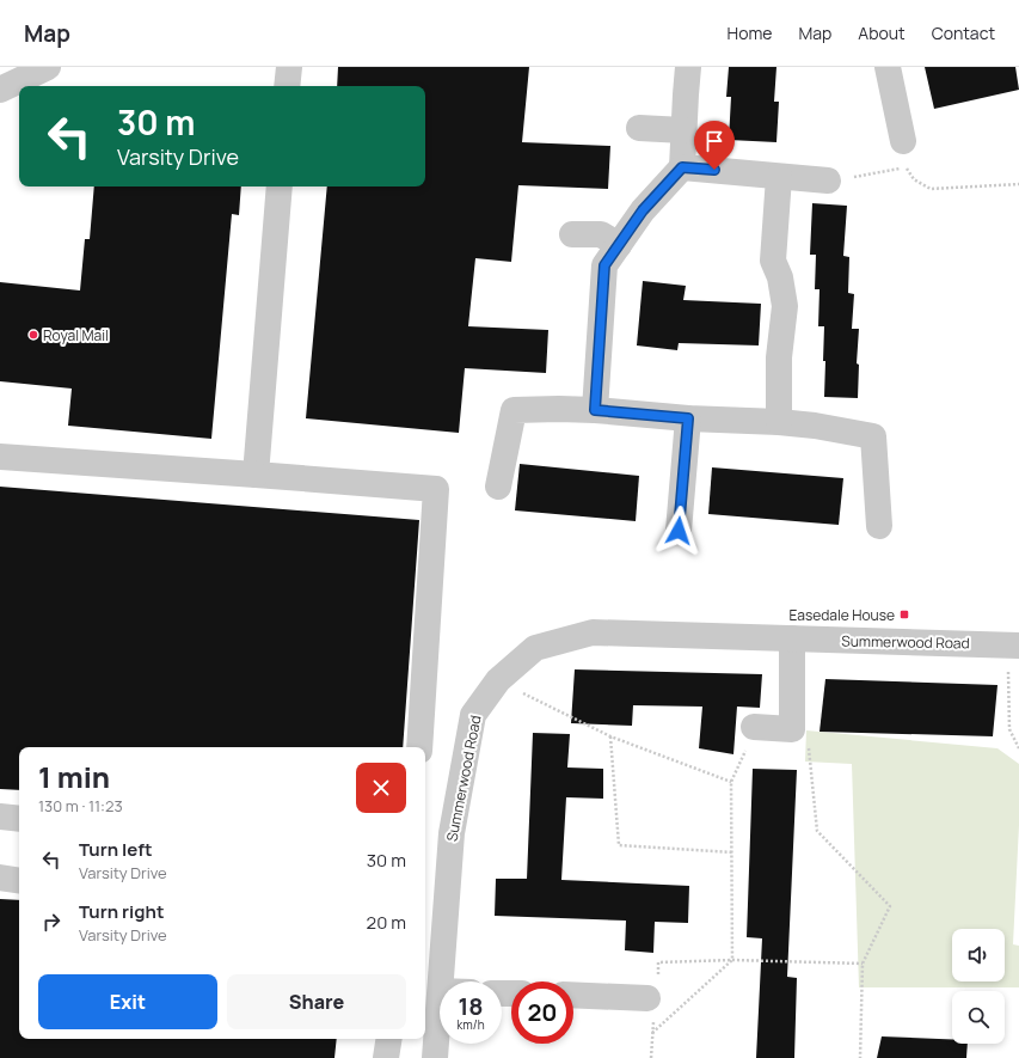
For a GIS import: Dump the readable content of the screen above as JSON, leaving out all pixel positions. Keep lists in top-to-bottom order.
{
  "streets": {
    "street": ["Summerwood Road"]
  },
  "places": {
    "other": ["Royal Mail"],
    "transit": ["Easedale House"]
  },
  "page": {
    "header": "Map",
    "nav": [
      "Home",
      "Map",
      "About",
      "Contact"
    ],
    "turn": ["30 m", "Varsity Drive"],
    "heading": ["1 min", "130 m · 11:23"],
    "list": [
      {
        "name": "Turn left",
        "note": "Varsity Drive",
        "value": "30 m"
      },
      {
        "name": "Turn right",
        "note": "Varsity Drive",
        "value": "20 m"
      }
    ],
    "buttons": ["Exit", "Share"],
    "speed": "18 km/h",
    "limit": "20"
  }
}
